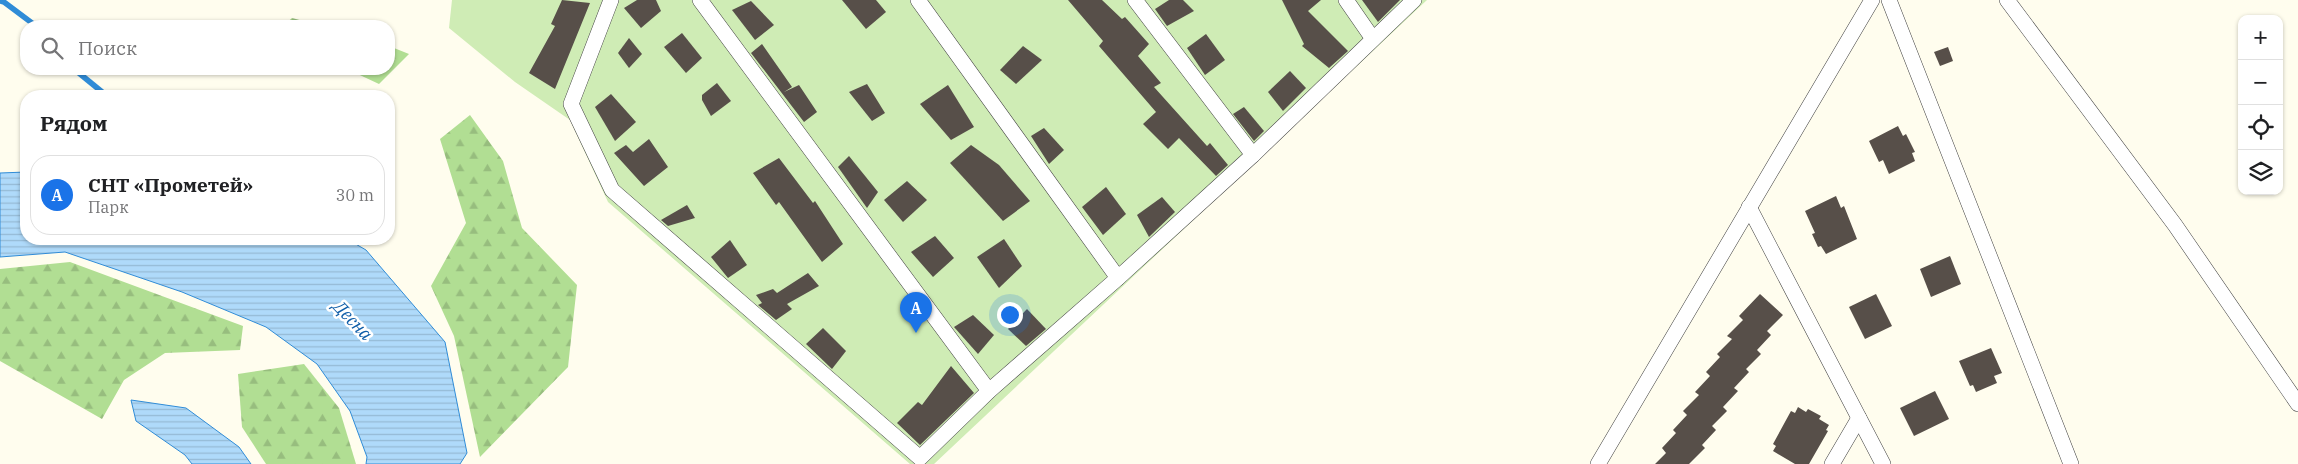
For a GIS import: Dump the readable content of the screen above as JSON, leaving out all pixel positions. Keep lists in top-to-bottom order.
{
  "water": ["Десна"],
  "page": {
    "map_buttons": ["+", "−"],
    "search": "Поиск",
    "heading": "Рядом",
    "list": [
      {
        "mark": "A",
        "name": "СНТ «Прометей»",
        "note": "Парк",
        "value": "30 m"
      }
    ],
    "pins": "A"
  }
}
